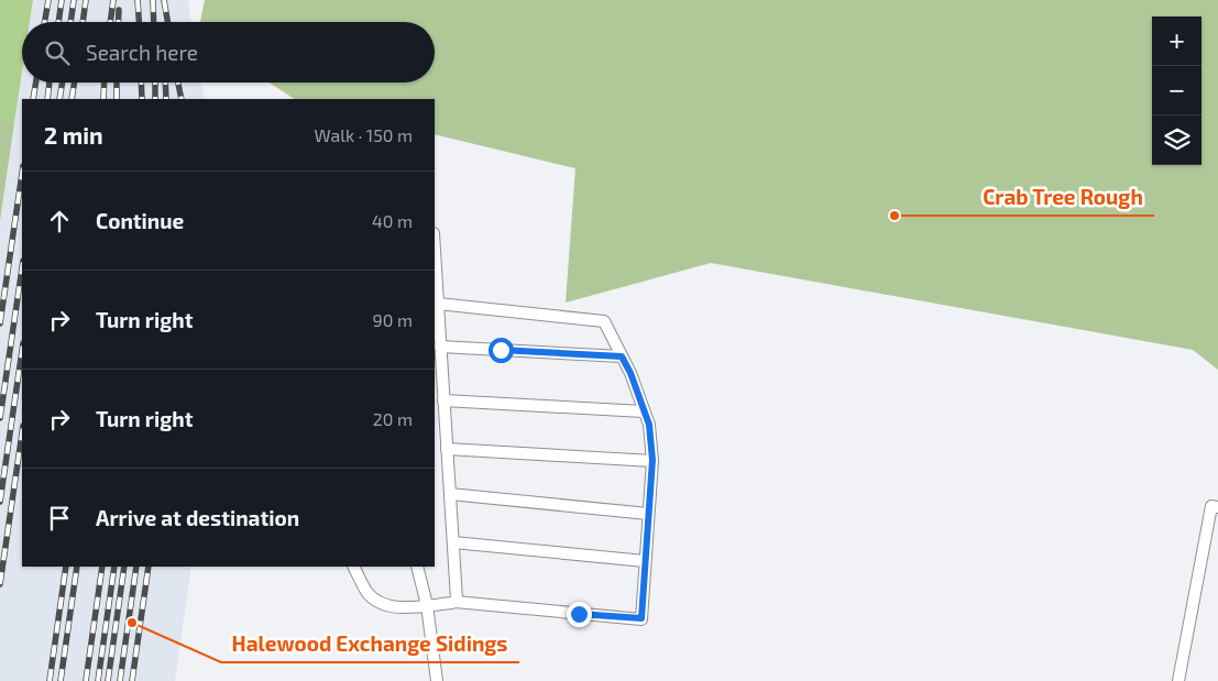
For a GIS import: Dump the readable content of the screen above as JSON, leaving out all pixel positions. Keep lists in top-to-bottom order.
{
  "places": ["Crab Tree Rough", "Halewood Exchange Sidings"],
  "page": {
    "map_buttons": ["+", "−"],
    "search": "Search here",
    "heading": ["2 min", "Walk · 150 m"],
    "list": [
      ["Continue", "40 m"],
      ["Turn right", "90 m"],
      ["Turn right", "20 m"],
      "Arrive at destination"
    ]
  }
}
